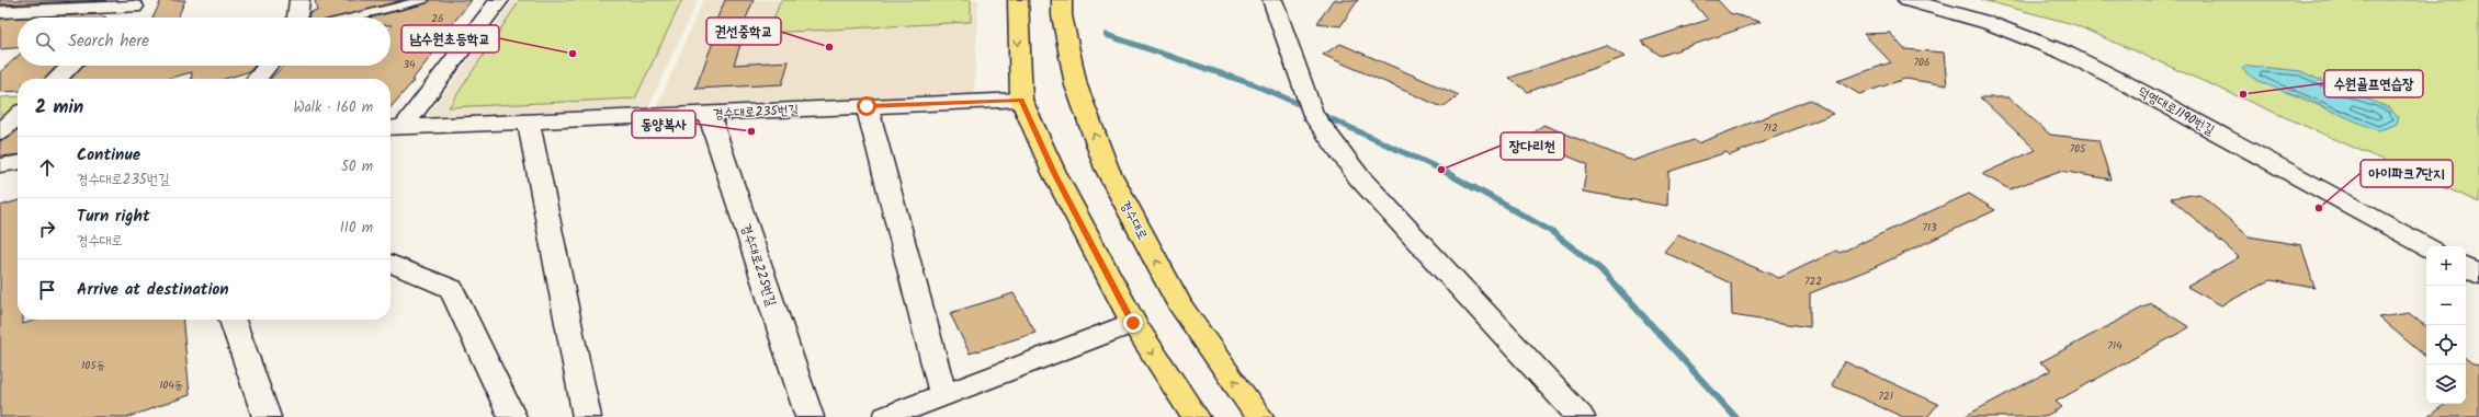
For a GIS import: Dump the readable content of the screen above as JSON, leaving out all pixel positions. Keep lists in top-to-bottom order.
{
  "streets": {
    "main road": ["경수대로"],
    "street": ["덕영대로1190번길", "경수대로235번길", "경수대로225번길"]
  },
  "crossings": [
    ["경수대로235번길", "경수대로225번길"]
  ],
  "places": [
    "권선중학교",
    "남수원초등학교",
    "수원골프연습장",
    "동양복사",
    "장다리천",
    "아이파크7단지"
  ],
  "house_numbers": [
    "26",
    "706",
    "34",
    "712",
    "705",
    "713",
    "722",
    "714",
    "105동",
    "104동",
    "721"
  ],
  "page": {
    "search": "Search here",
    "heading": ["2 min", "Walk · 160 m"],
    "list": [
      ["Continue", "경수대로235번길", "50 m"],
      ["Turn right", "경수대로", "110 m"],
      "Arrive at destination"
    ],
    "map_buttons": ["+", "−"]
  }
}
